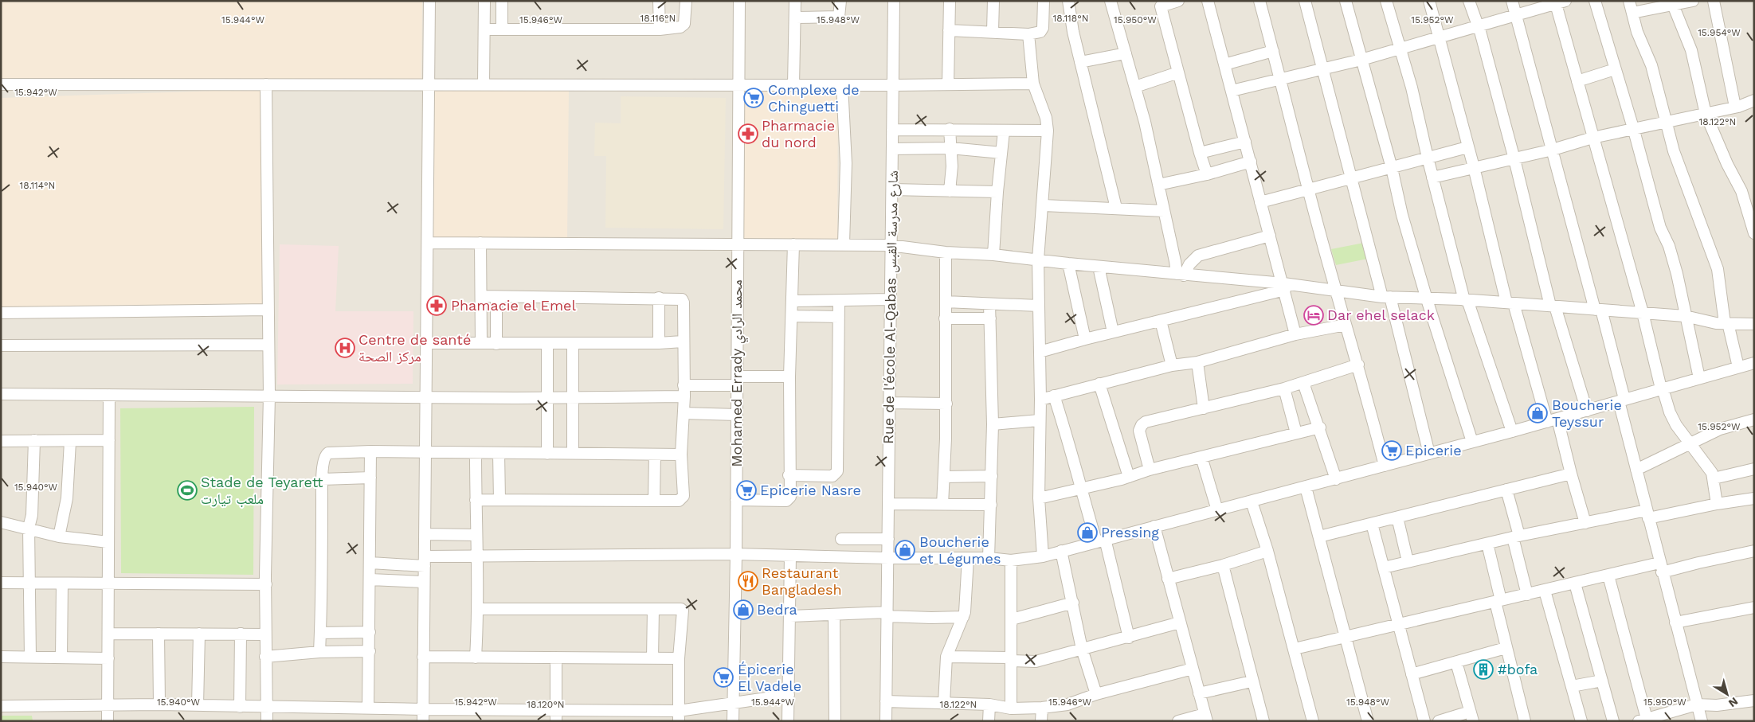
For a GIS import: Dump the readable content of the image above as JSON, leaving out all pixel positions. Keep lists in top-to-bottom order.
{
  "streets": {
    "street": ["Rue de l'école Al-Qabas شارع مدرسة القبس", "Mohamed Errady محمد الرادي"]
  },
  "places": {
    "supermarket": [
      "Complexe de Chinguetti",
      "Epicerie",
      "Epicerie Nasre",
      "Épicerie El Vadele"
    ],
    "pharmacy": ["Pharmacie du nord", "Phamacie el Emel"],
    "hotel": ["Dar ehel selack"],
    "hospital": ["Centre de santé مركز الصحة"],
    "shop": [
      "Boucherie Teyssur",
      "Pressing",
      "Boucherie et Légumes",
      "Bedra"
    ],
    "sports": ["Stade de Teyarett ملعب تيارت"],
    "restaurant": ["Restaurant Bangladesh"],
    "building": ["#bofa"]
  },
  "north": "bottom right",
  "coordinates": [
    "18.116°N",
    "18.118°N",
    "15.944°W",
    "15.946°W",
    "15.948°W",
    "15.950°W",
    "15.952°W",
    "15.954°W",
    "15.942°W",
    "18.122°N",
    "18.114°N",
    "15.940°W",
    "18.120°N"
  ]
}
